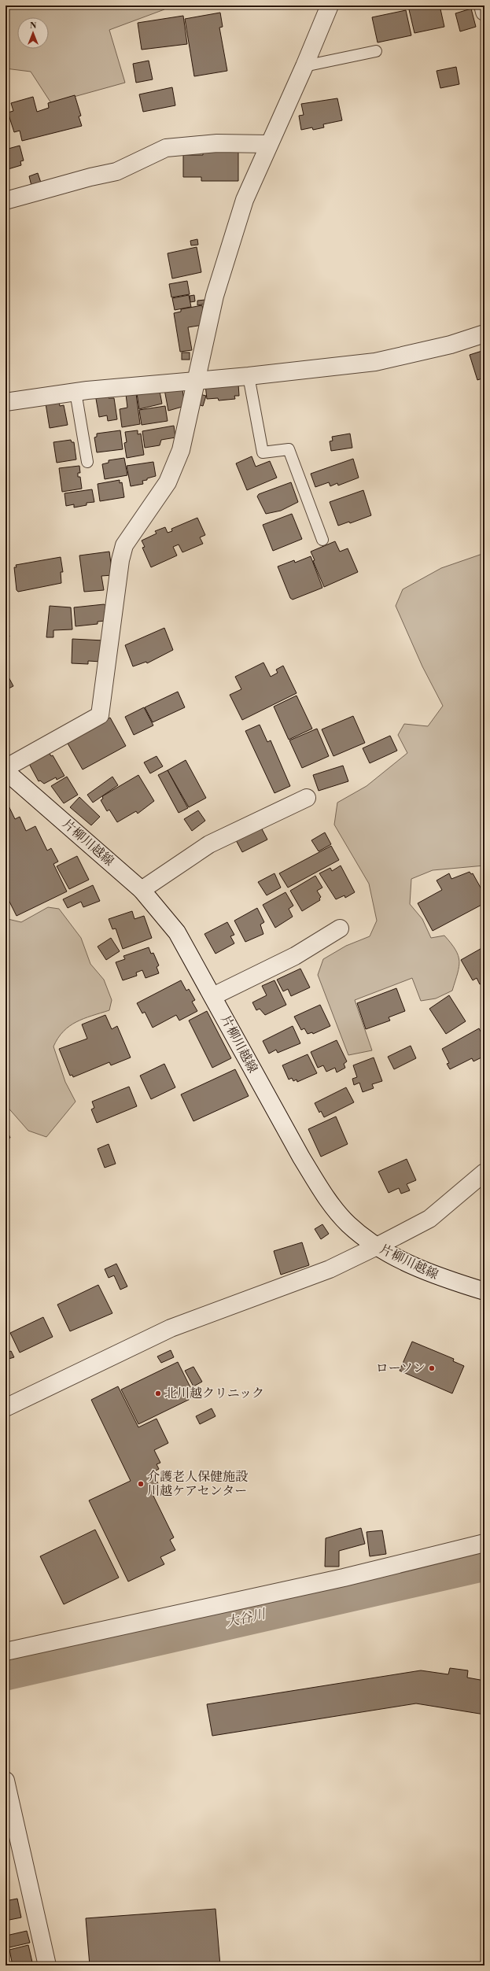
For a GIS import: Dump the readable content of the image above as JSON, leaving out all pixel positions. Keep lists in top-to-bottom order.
{
  "streets": {
    "street": ["片柳川越線"]
  },
  "water": ["大谷川"],
  "places": ["ローソン", "北川越クリニック", "介護老人保健施設 川越ケアセンター"],
  "north": "top"
}
